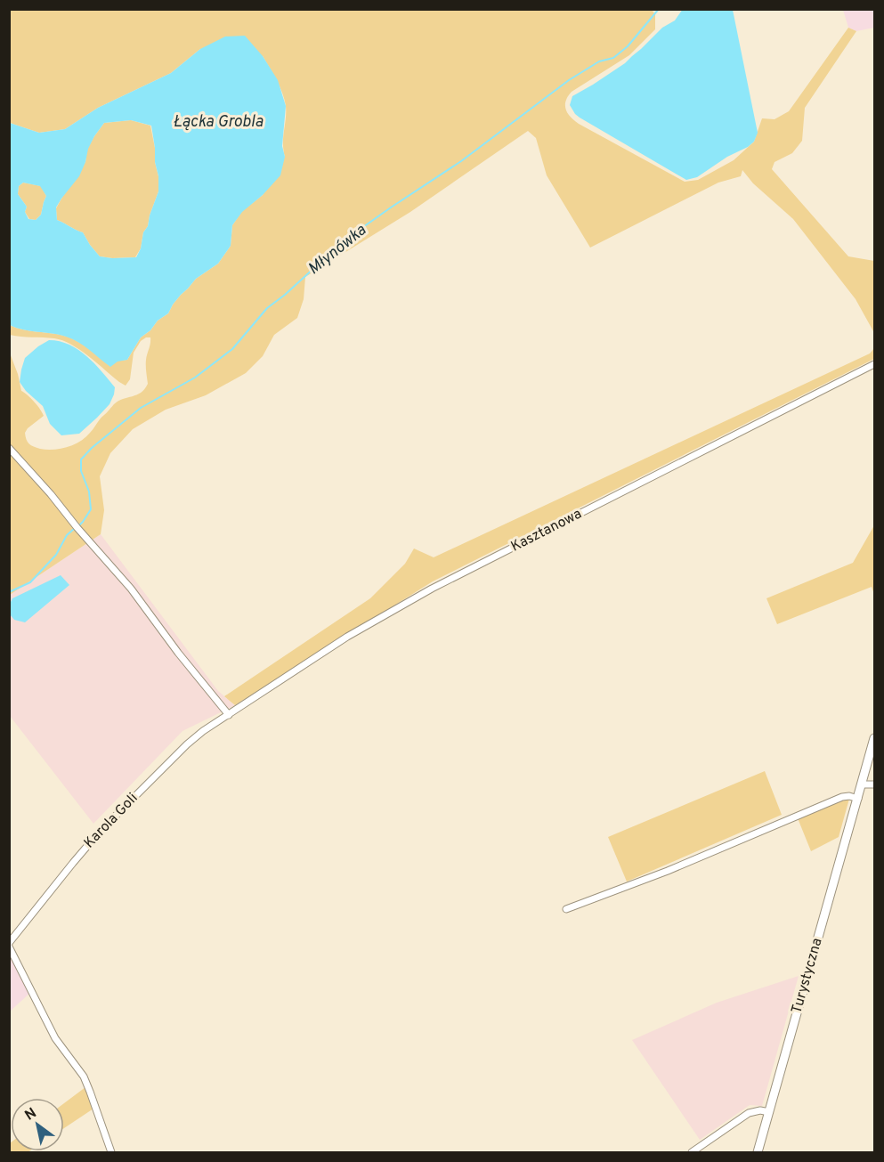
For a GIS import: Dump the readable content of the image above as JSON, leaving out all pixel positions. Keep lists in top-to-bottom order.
{
  "streets": {
    "main road": ["Turystyczna"],
    "street": ["Kasztanowa", "Karola Goli"]
  },
  "crossings": [
    ["Kasztanowa", "Karola Goli"]
  ],
  "water": ["Łącka Grobla", "Młynówka"],
  "north": "top left"
}
